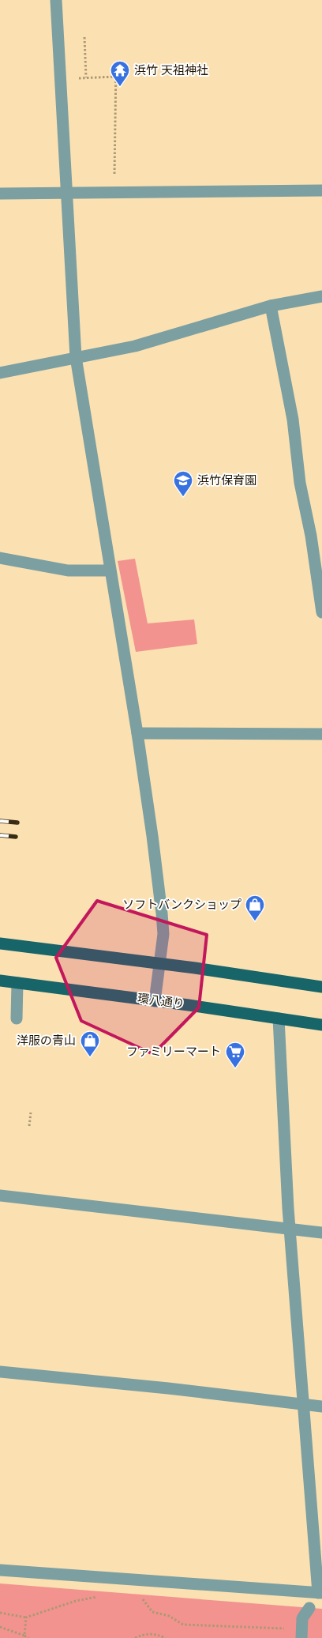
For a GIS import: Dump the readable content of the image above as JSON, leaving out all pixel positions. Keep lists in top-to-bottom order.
{
  "streets": {
    "main road": ["環八通り"]
  },
  "places": {
    "temple": ["浜竹 天祖神社"],
    "school or university": ["浜竹保育園"],
    "shop": ["ソフトバンクショップ", "洋服の青山"],
    "supermarket": ["ファミリーマート"]
  }
}
